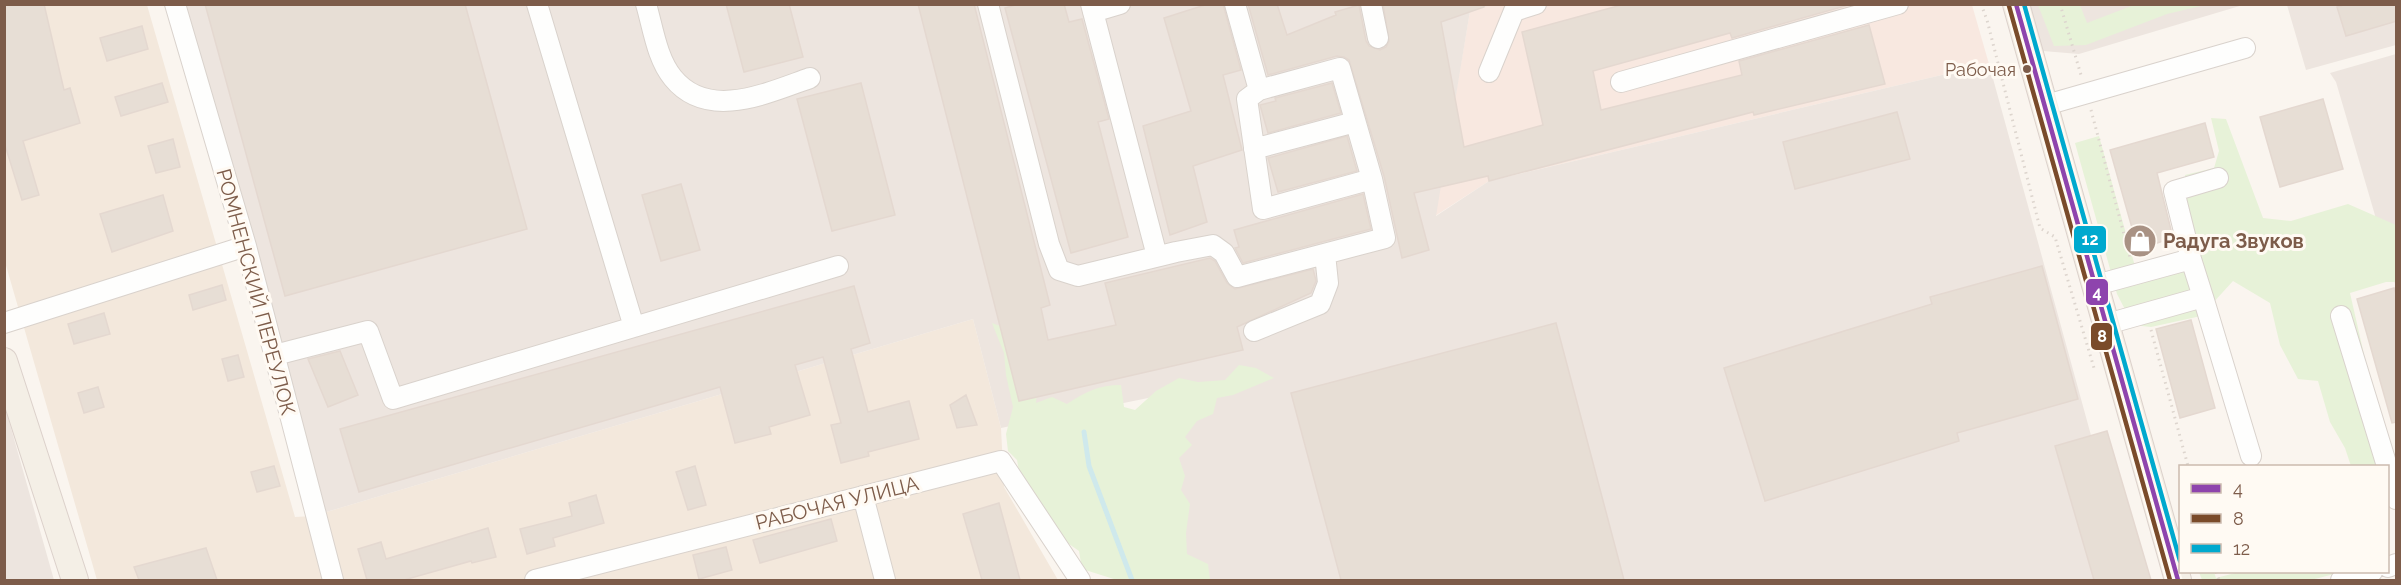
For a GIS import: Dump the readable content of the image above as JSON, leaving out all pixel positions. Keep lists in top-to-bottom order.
{
  "streets": {
    "street": ["РОМНЕНСКИЙ ПЕРЕУЛОК", "РАБОЧАЯ УЛИЦА"]
  },
  "places": {
    "other": ["Рабочая"],
    "shop": ["Радуга Звуков"]
  },
  "lines": ["transit line 4", "transit line 12", "transit line 8"],
  "legend": ["4", "8", "12"]
}
